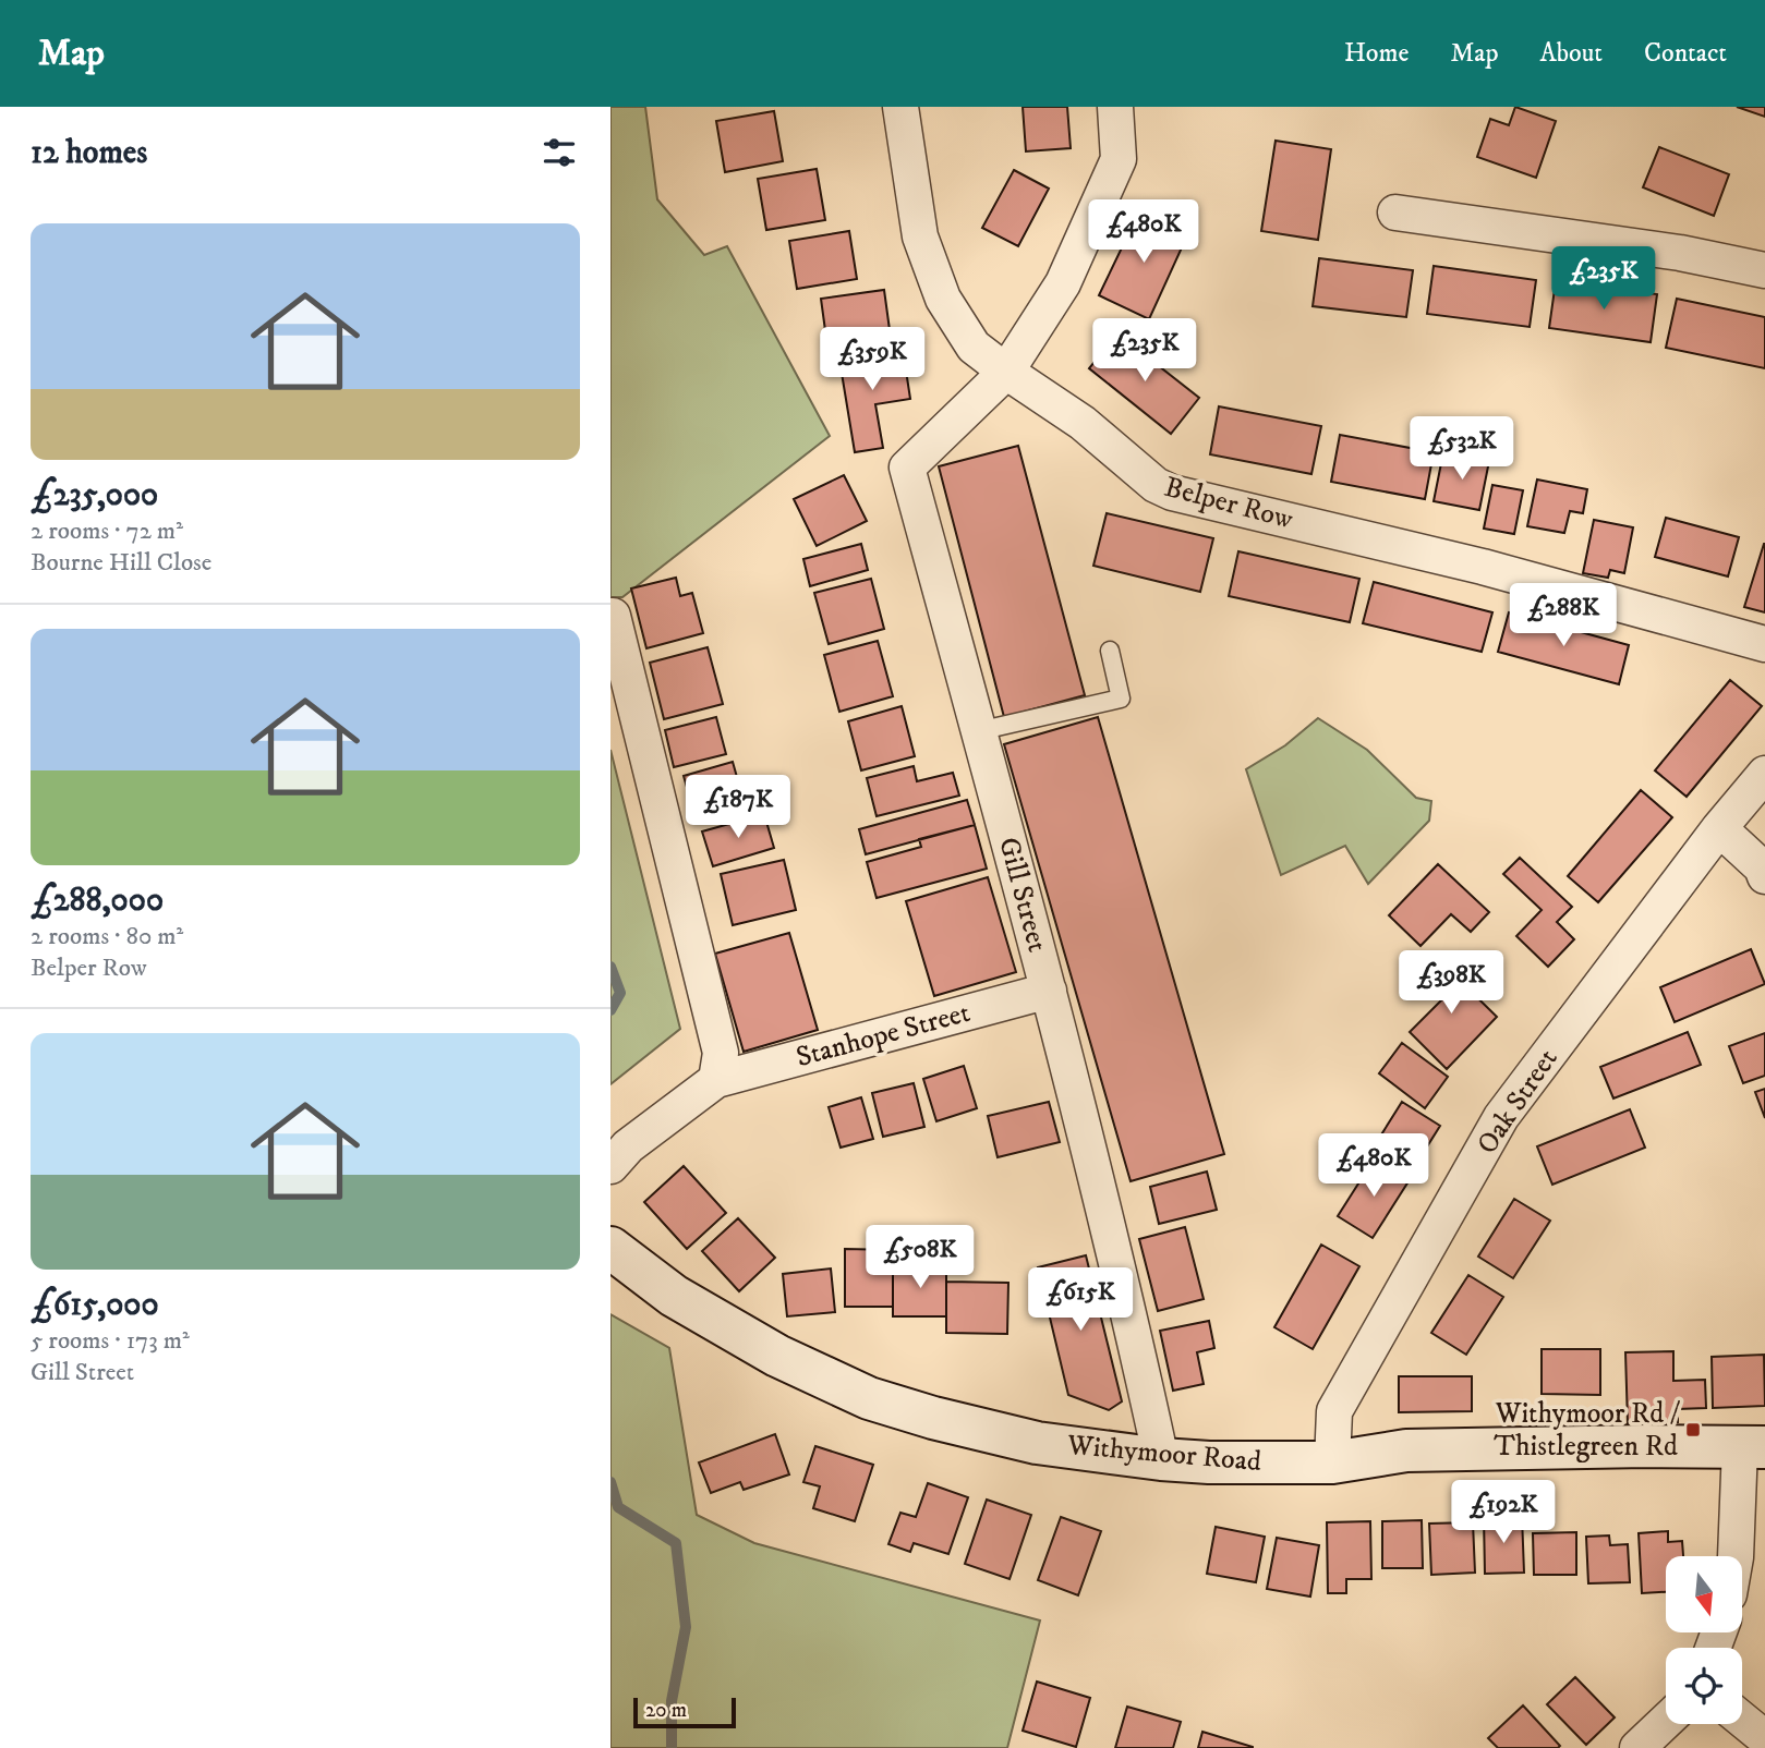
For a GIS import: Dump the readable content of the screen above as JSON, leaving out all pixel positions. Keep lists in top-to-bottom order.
{
  "streets": {
    "street": [
      "Belper Row",
      "Gill Street",
      "Stanhope Street",
      "Oak Street",
      "Withymoor Road"
    ]
  },
  "crossings": [
    ["Belper Row", "Gill Street"],
    ["Gill Street", "Stanhope Street"],
    ["Gill Street", "Withymoor Road"],
    ["Oak Street", "Withymoor Road"]
  ],
  "places": {
    "transit": ["Withymoor Rd / Thistlegreen Rd"]
  },
  "scale_bar": "20 m",
  "north": "bottom",
  "page": {
    "header": "Map",
    "nav": [
      "Home",
      "Map",
      "About",
      "Contact"
    ],
    "heading": "12 homes",
    "list": [
      {
        "name": "£235,000",
        "note": "2 rooms · 72 m² · Bourne Hill Close"
      },
      {
        "name": "£288,000",
        "note": "2 rooms · 80 m² · Belper Row"
      },
      {
        "name": "£615,000",
        "note": "5 rooms · 173 m² · Gill Street"
      }
    ],
    "price": [
      "£480K",
      "£235K",
      "£235K",
      "£359K",
      "£532K",
      "£288K",
      "£187K",
      "£398K",
      "£480K",
      "£508K",
      "£615K",
      "£192K"
    ],
    "scale": "20 m"
  }
}
